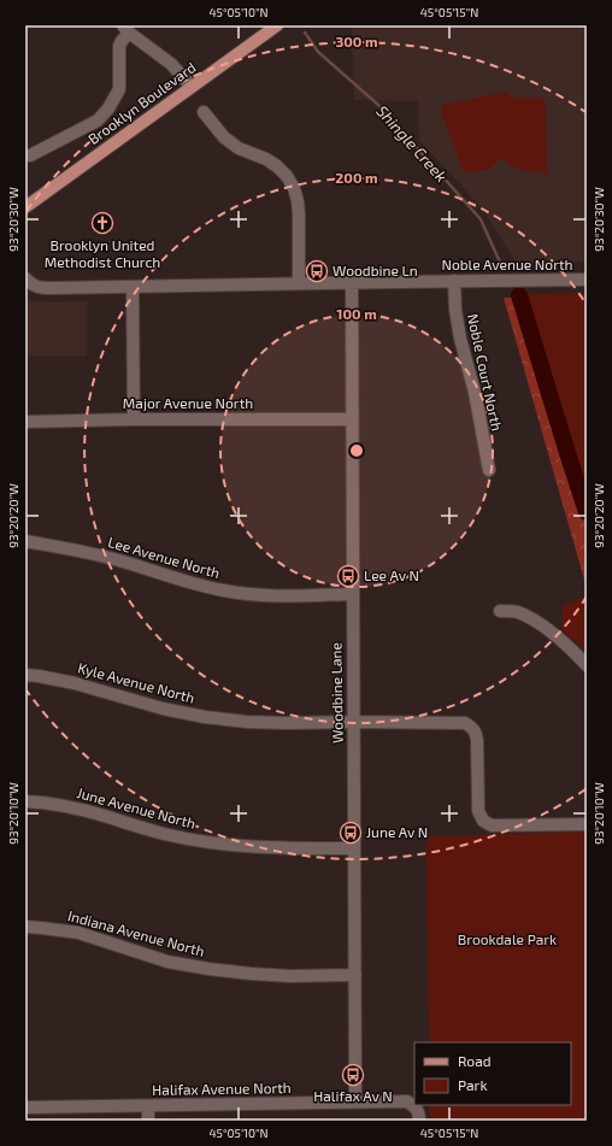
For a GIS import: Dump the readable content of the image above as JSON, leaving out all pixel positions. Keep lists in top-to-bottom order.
{
  "streets": {
    "main road": ["Brooklyn Boulevard"],
    "street": [
      "Noble Avenue North",
      "Noble Court North",
      "Major Avenue North",
      "Lee Avenue North",
      "Kyle Avenue North",
      "Woodbine Lane",
      "June Avenue North",
      "Indiana Avenue North",
      "Halifax Avenue North"
    ]
  },
  "crossings": [
    ["Noble Avenue North", "Noble Court North"],
    ["Noble Avenue North", "Woodbine Lane"],
    ["Major Avenue North", "Woodbine Lane"],
    ["Lee Avenue North", "Woodbine Lane"],
    ["Kyle Avenue North", "Woodbine Lane"],
    ["Woodbine Lane", "June Avenue North"],
    ["Woodbine Lane", "Indiana Avenue North"],
    ["Woodbine Lane", "Halifax Avenue North"]
  ],
  "water": ["Shingle Creek"],
  "parks": ["Brookdale Park"],
  "places": {
    "church": ["Brooklyn United Methodist Church"],
    "bus stop": [
      "Woodbine Ln",
      "Lee Av N",
      "June Av N",
      "Halifax Av N"
    ]
  },
  "legend": ["Road", "Park"],
  "coordinates": [
    "45°05'10\"N",
    "45°05'15\"N",
    "93°20'30\"W",
    "93°20'20\"W",
    "93°20'10\"W"
  ],
  "rings": ["300 m", "200 m", "100 m"]
}
